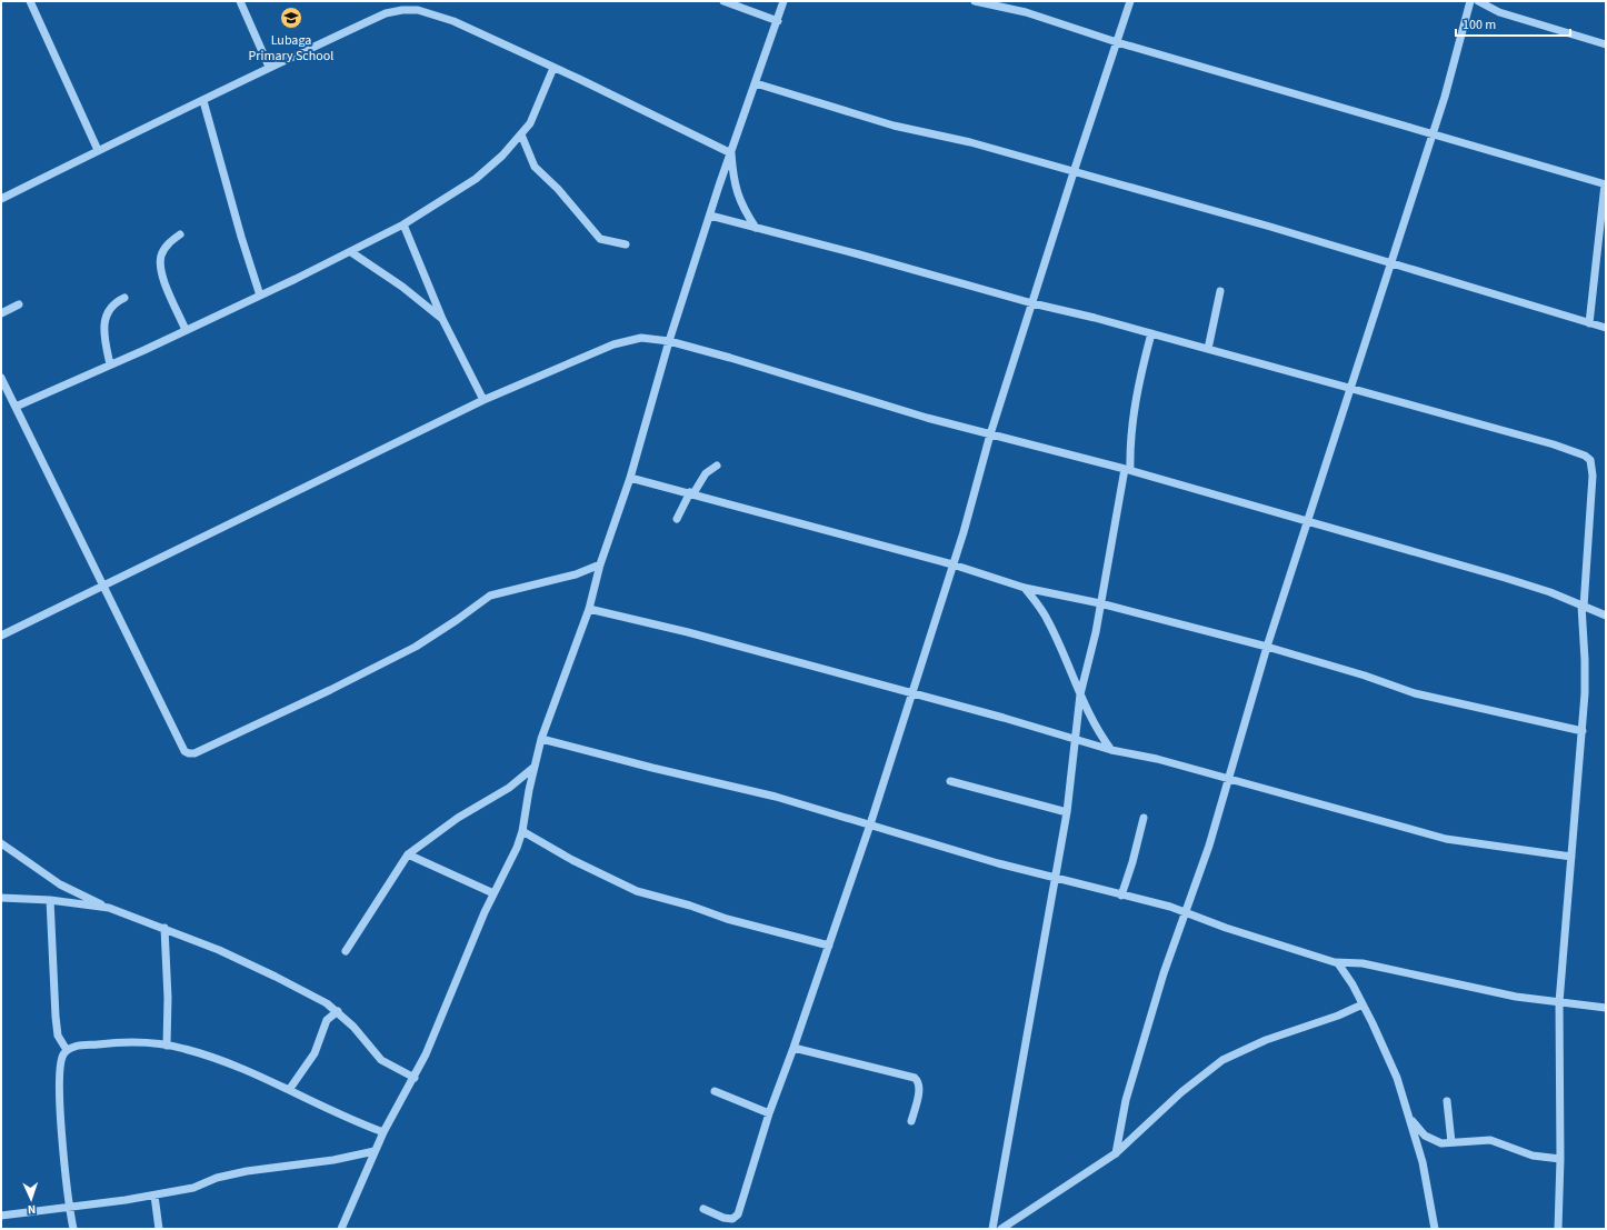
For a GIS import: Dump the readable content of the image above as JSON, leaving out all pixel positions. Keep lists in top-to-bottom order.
{
  "places": {
    "school or university": ["Lubaga Primary School"]
  },
  "scale_bar": "100 m",
  "north": "bottom"
}
